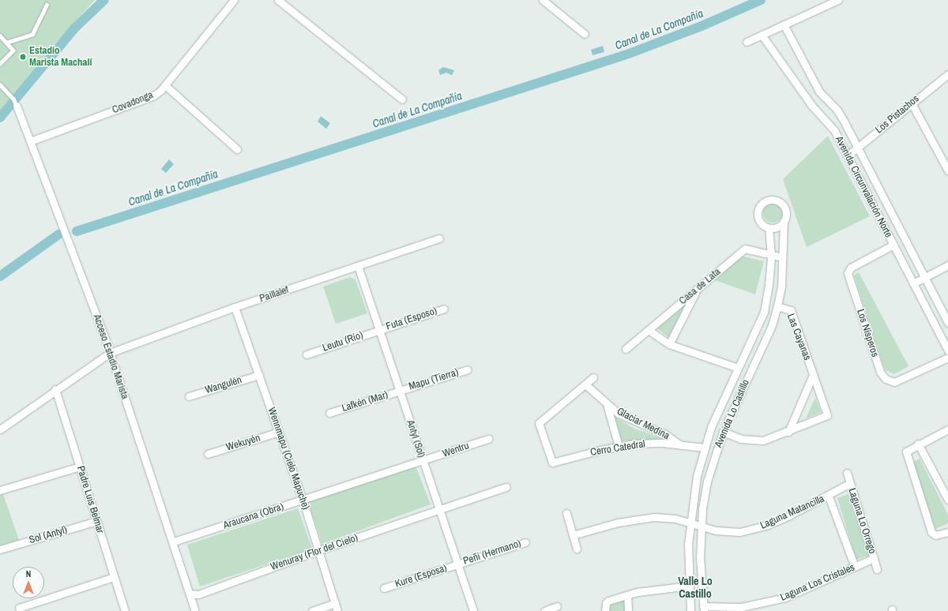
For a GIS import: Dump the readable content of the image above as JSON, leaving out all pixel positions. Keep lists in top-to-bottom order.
{
  "streets": {
    "street": [
      "Covadonga",
      "Los Pistachos",
      "Avenida Circunvalación Norte",
      "Casa de Lata",
      "Paillalef",
      "Futa (Esposo)",
      "Los Nísperos",
      "Las Cayanas",
      "Leutu (Río)",
      "Acceso Estadio Marista",
      "Mapu (Tierra)",
      "Wangulén",
      "Lafkén (Mar)",
      "Avenida Lo Castillo",
      "Glaciar Medina",
      "Antyl (Sol)",
      "Wekuyén",
      "Cerro Catedral",
      "Wentru",
      "Wennmapu (Cielo Mapuche)",
      "Padre Luis Belmar",
      "Laguna Matancilla",
      "Araucana (Obra)",
      "Laguna Lo Orrego",
      "Sol (Antyl)",
      "Wenuray (Flor del Cielo)",
      "Peñi (Hermano)",
      "Kure (Esposa)",
      "Laguna Los Cristales"
    ]
  },
  "crossings": [
    ["Covadonga", "Acceso Estadio Marista"],
    ["Los Pistachos", "Avenida Circunvalación Norte"],
    ["Avenida Circunvalación Norte", "Los Nísperos"],
    ["Casa de Lata", "Avenida Lo Castillo"],
    ["Paillalef", "Acceso Estadio Marista"],
    ["Paillalef", "Antyl (Sol)"],
    ["Paillalef", "Wennmapu (Cielo Mapuche)"],
    ["Paillalef", "Padre Luis Belmar"],
    ["Futa (Esposo)", "Leutu (Río)"],
    ["Futa (Esposo)", "Antyl (Sol)"],
    ["Las Cayanas", "Avenida Lo Castillo"],
    ["Leutu (Río)", "Antyl (Sol)"],
    ["Acceso Estadio Marista", "Araucana (Obra)"],
    ["Acceso Estadio Marista", "Wenuray (Flor del Cielo)"],
    ["Mapu (Tierra)", "Lafkén (Mar)"],
    ["Mapu (Tierra)", "Antyl (Sol)"],
    ["Wangulén", "Wennmapu (Cielo Mapuche)"],
    ["Lafkén (Mar)", "Antyl (Sol)"],
    ["Avenida Lo Castillo", "Cerro Catedral"],
    ["Avenida Lo Castillo", "Laguna Matancilla"],
    ["Avenida Lo Castillo", "Laguna Los Cristales"],
    ["Glaciar Medina", "Cerro Catedral"],
    ["Antyl (Sol)", "Wentru"],
    ["Antyl (Sol)", "Araucana (Obra)"],
    ["Antyl (Sol)", "Wenuray (Flor del Cielo)"],
    ["Antyl (Sol)", "Peñi (Hermano)"],
    ["Antyl (Sol)", "Kure (Esposa)"],
    ["Wekuyén", "Wennmapu (Cielo Mapuche)"],
    ["Wentru", "Araucana (Obra)"],
    ["Wennmapu (Cielo Mapuche)", "Araucana (Obra)"],
    ["Wennmapu (Cielo Mapuche)", "Wenuray (Flor del Cielo)"],
    ["Padre Luis Belmar", "Sol (Antyl)"],
    ["Laguna Matancilla", "Laguna Lo Orrego"],
    ["Laguna Lo Orrego", "Laguna Los Cristales"],
    ["Peñi (Hermano)", "Kure (Esposa)"]
  ],
  "districts": ["Valle Lo Castillo"],
  "water": ["Canal de La Compañía"],
  "places": ["Estadio Marista Machalí"],
  "north": "top"
}
